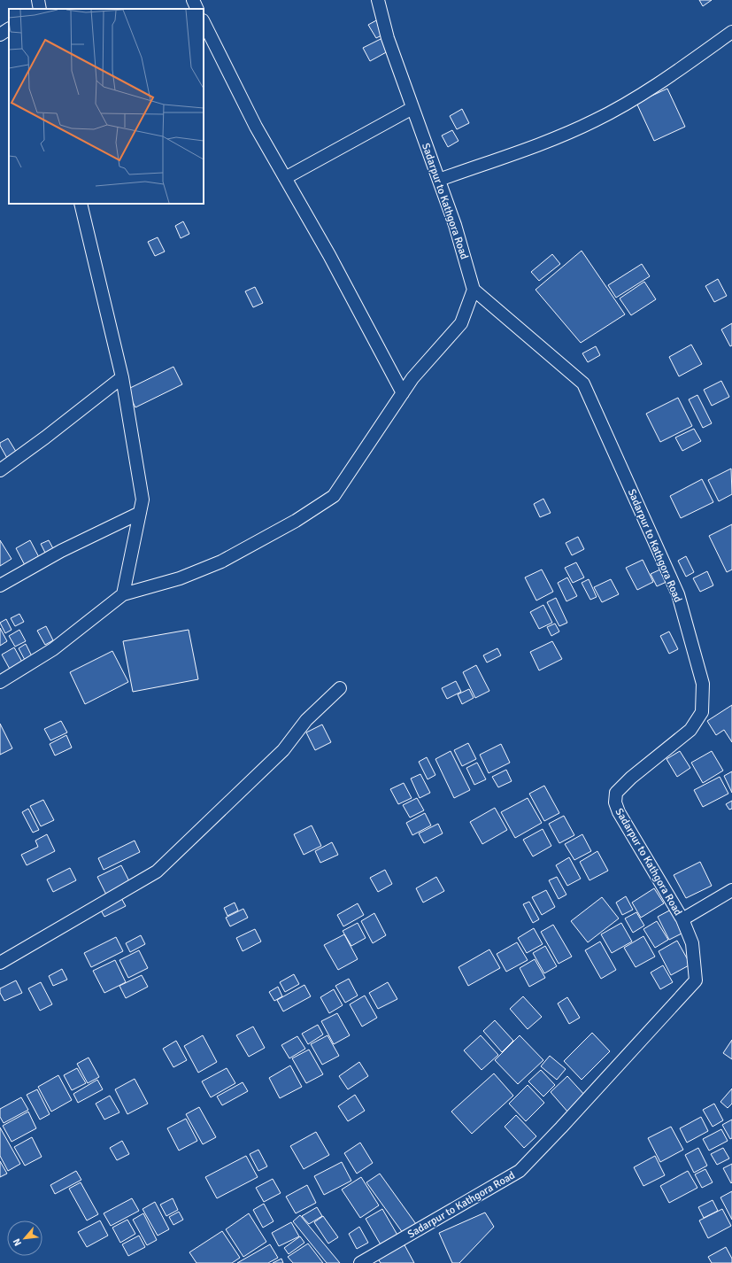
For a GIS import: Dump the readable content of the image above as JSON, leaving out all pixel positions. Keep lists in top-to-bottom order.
{
  "streets": {
    "street": ["Sadarpur to Kathgora Road"]
  },
  "north": "bottom left"
}
